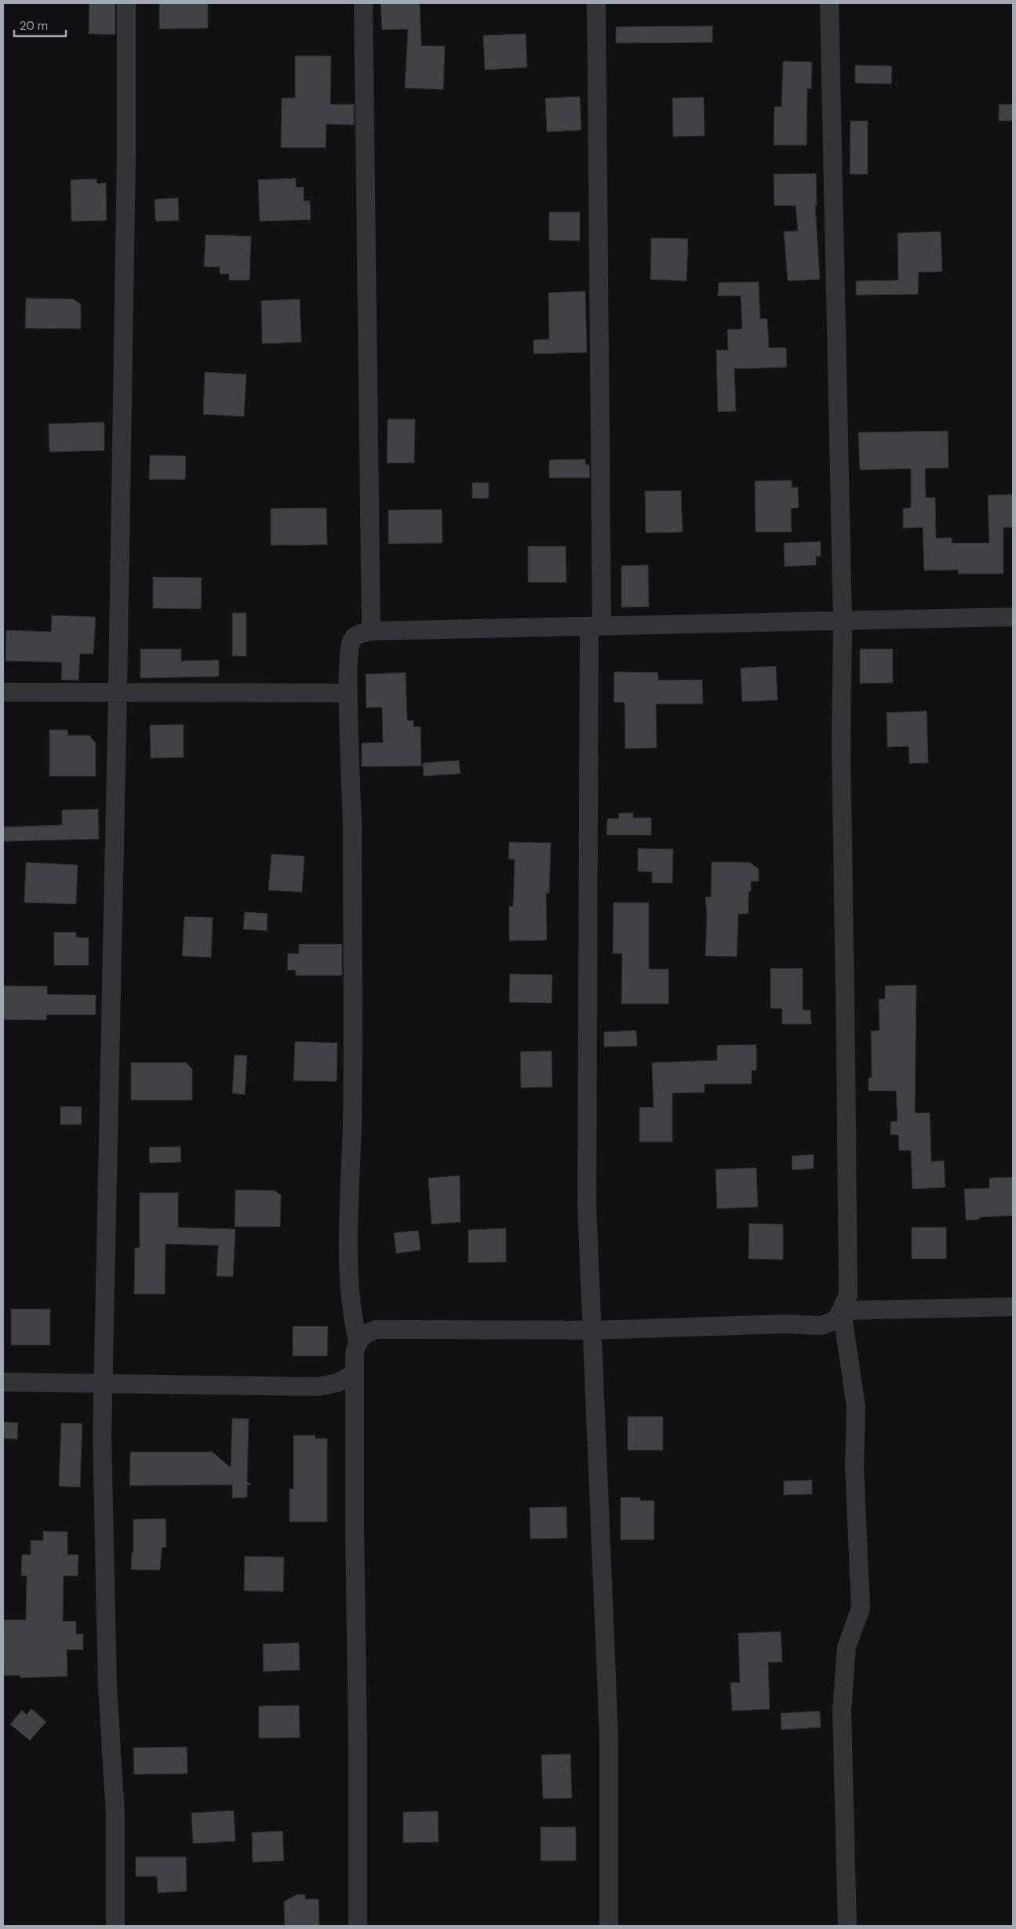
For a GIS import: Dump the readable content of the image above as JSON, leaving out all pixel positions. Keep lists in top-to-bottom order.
{
  "scale_bar": "20 m"
}
